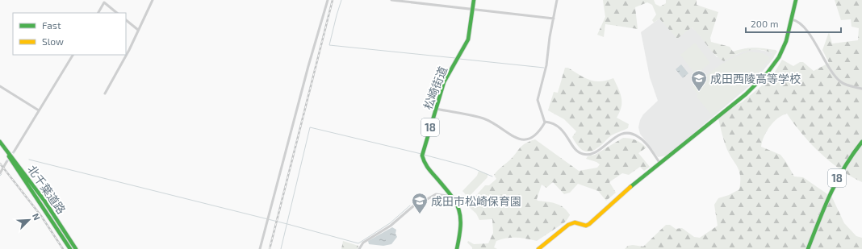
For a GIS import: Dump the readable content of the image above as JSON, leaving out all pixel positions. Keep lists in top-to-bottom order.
{
  "streets": {
    "main road": ["松崎街道", "18", "北千葉道路"]
  },
  "places": {
    "school or university": ["成田西陵高等学校", "成田市松崎保育園"]
  },
  "legend": ["Fast", "Slow"],
  "scale_bar": "200 m",
  "north": "top right"
}
